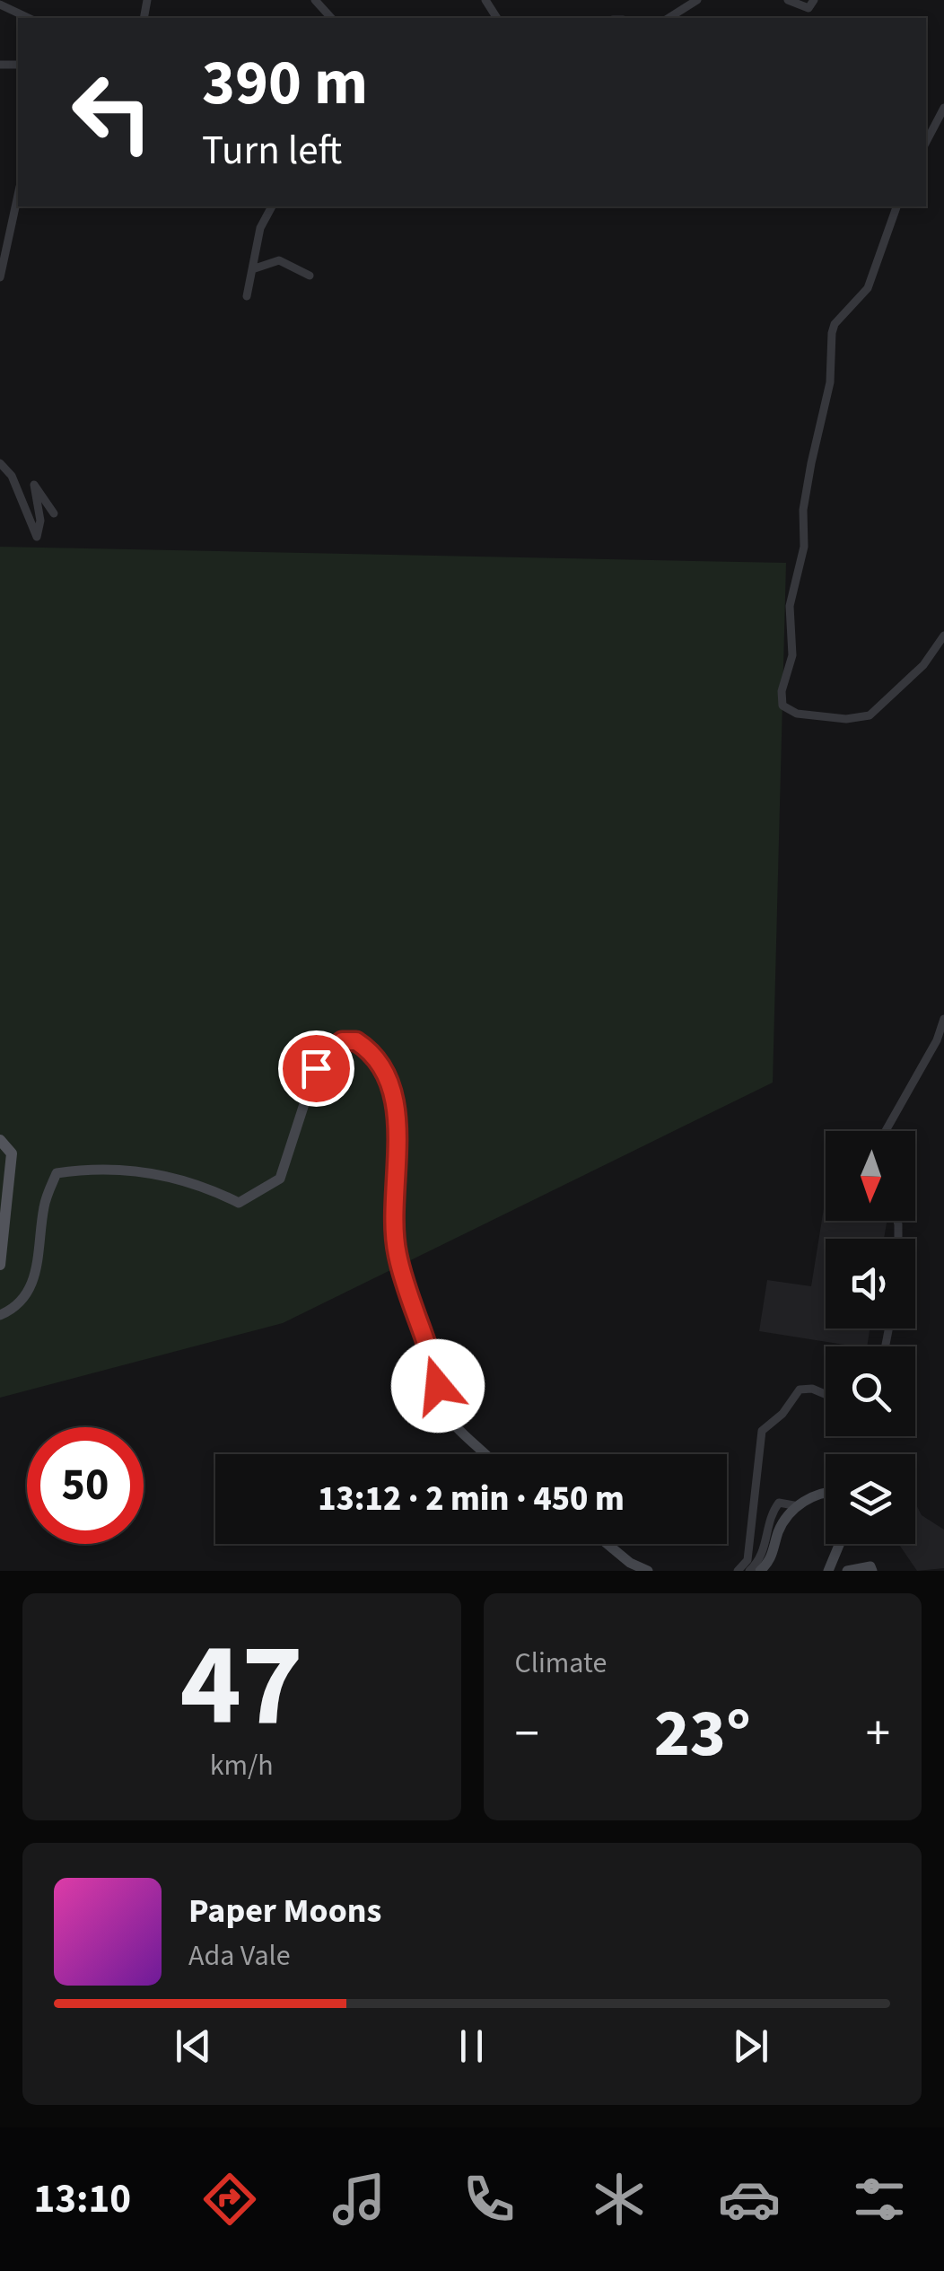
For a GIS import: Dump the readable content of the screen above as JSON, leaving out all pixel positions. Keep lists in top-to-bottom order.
{
  "north": "bottom",
  "page": {
    "turn": ["390 m", "Turn left"],
    "limit": "50",
    "trip": "13:12 · 2 min · 450 m",
    "tile": [
      ["47", "km/h"],
      "Climate"
    ],
    "heat": ["−", "23°", "+"],
    "song": ["Paper Moons", "Ada Vale"],
    "tabs": "13:10"
  }
}
